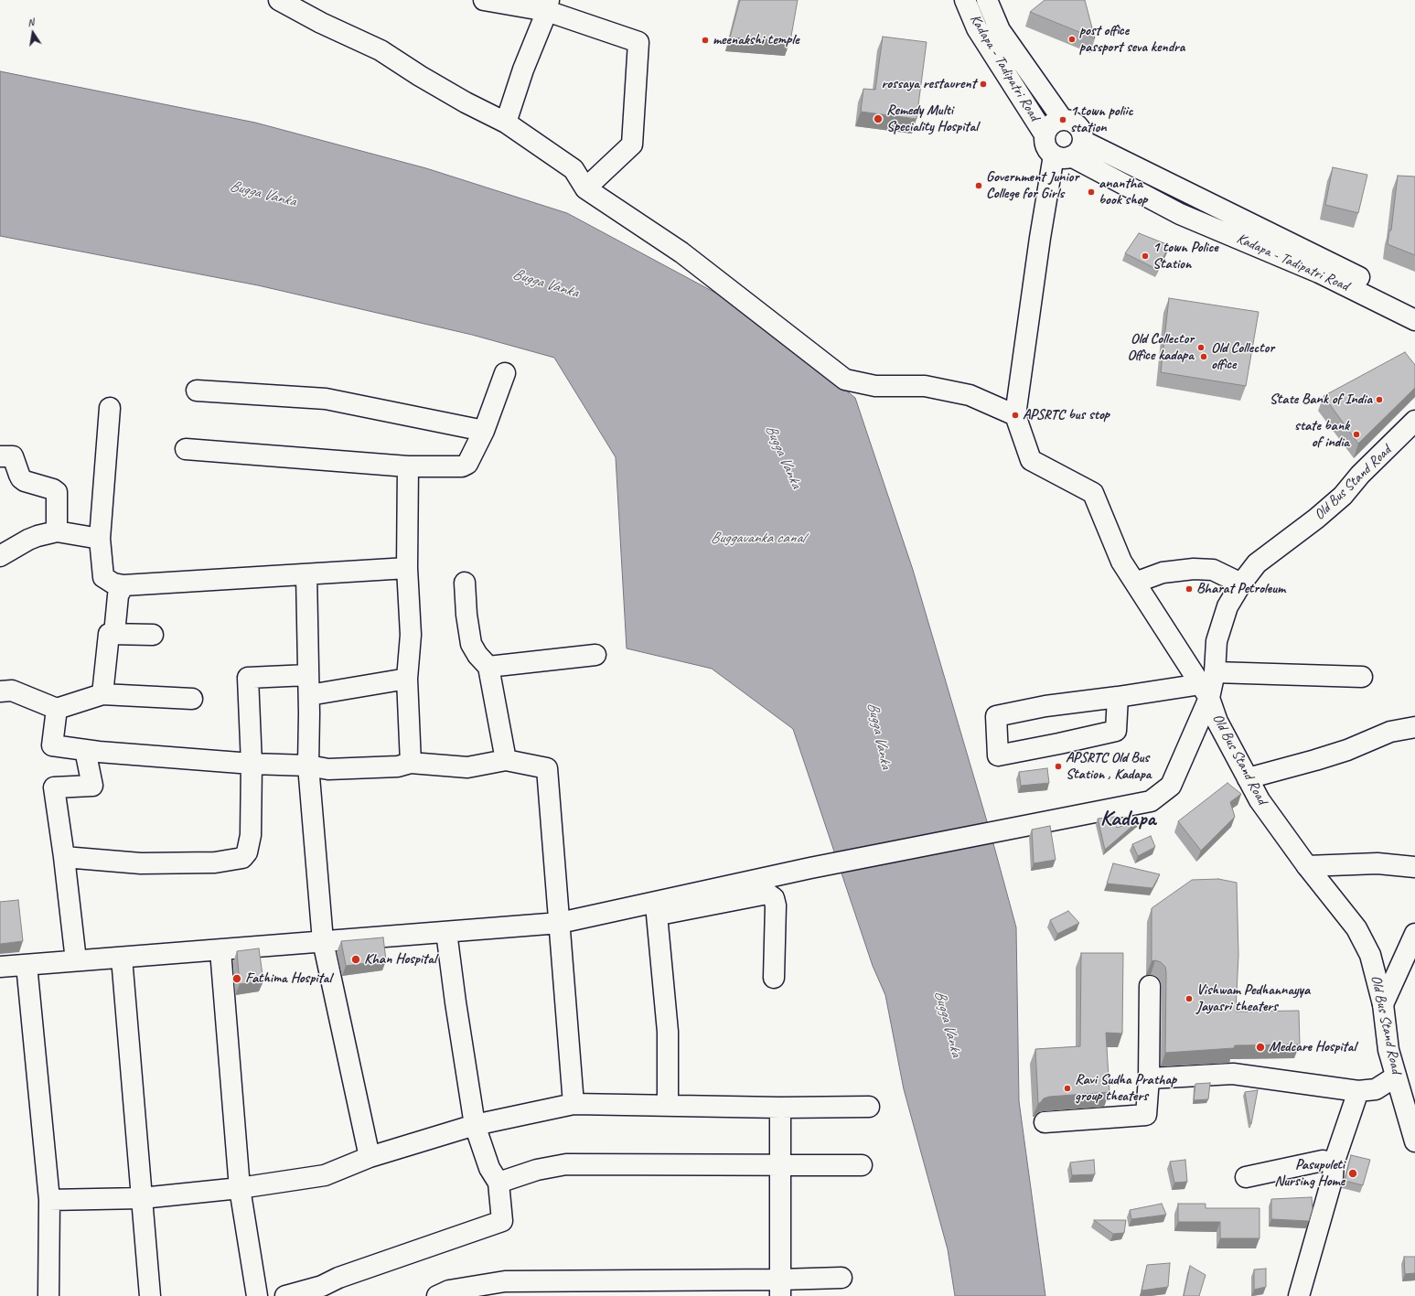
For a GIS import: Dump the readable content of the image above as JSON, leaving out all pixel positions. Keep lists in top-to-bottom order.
{
  "streets": {
    "street": ["Kadapa - Tadipatri Road", "Old Bus Stand Road"]
  },
  "districts": ["Kadapa"],
  "water": ["Bugga Vanka", "Buggavanka canal"],
  "places": [
    "post office passport seva kendra",
    "meenakshi temple",
    "rossaya restaurent",
    "Remedy Multi Speciality Hospital",
    "1 town poliic station",
    "Government Junior College for Girls",
    "anantha book shop",
    "1 town Police Station",
    "Old Collector Office kadapa",
    "Old Collector office",
    "State Bank of India",
    "APSRTC bus stop",
    "state bank of india",
    "Bharat Petroleum",
    "APSRTC Old Bus Station , Kadapa",
    "Khan Hospital",
    "Fathima Hospital",
    "Vishwam Pedhannayya Jayasri theaters",
    "Medcare Hospital",
    "Ravi Sudha Prathap group theaters",
    "Pasupuleti Nursing Home"
  ],
  "north": "top"
}
